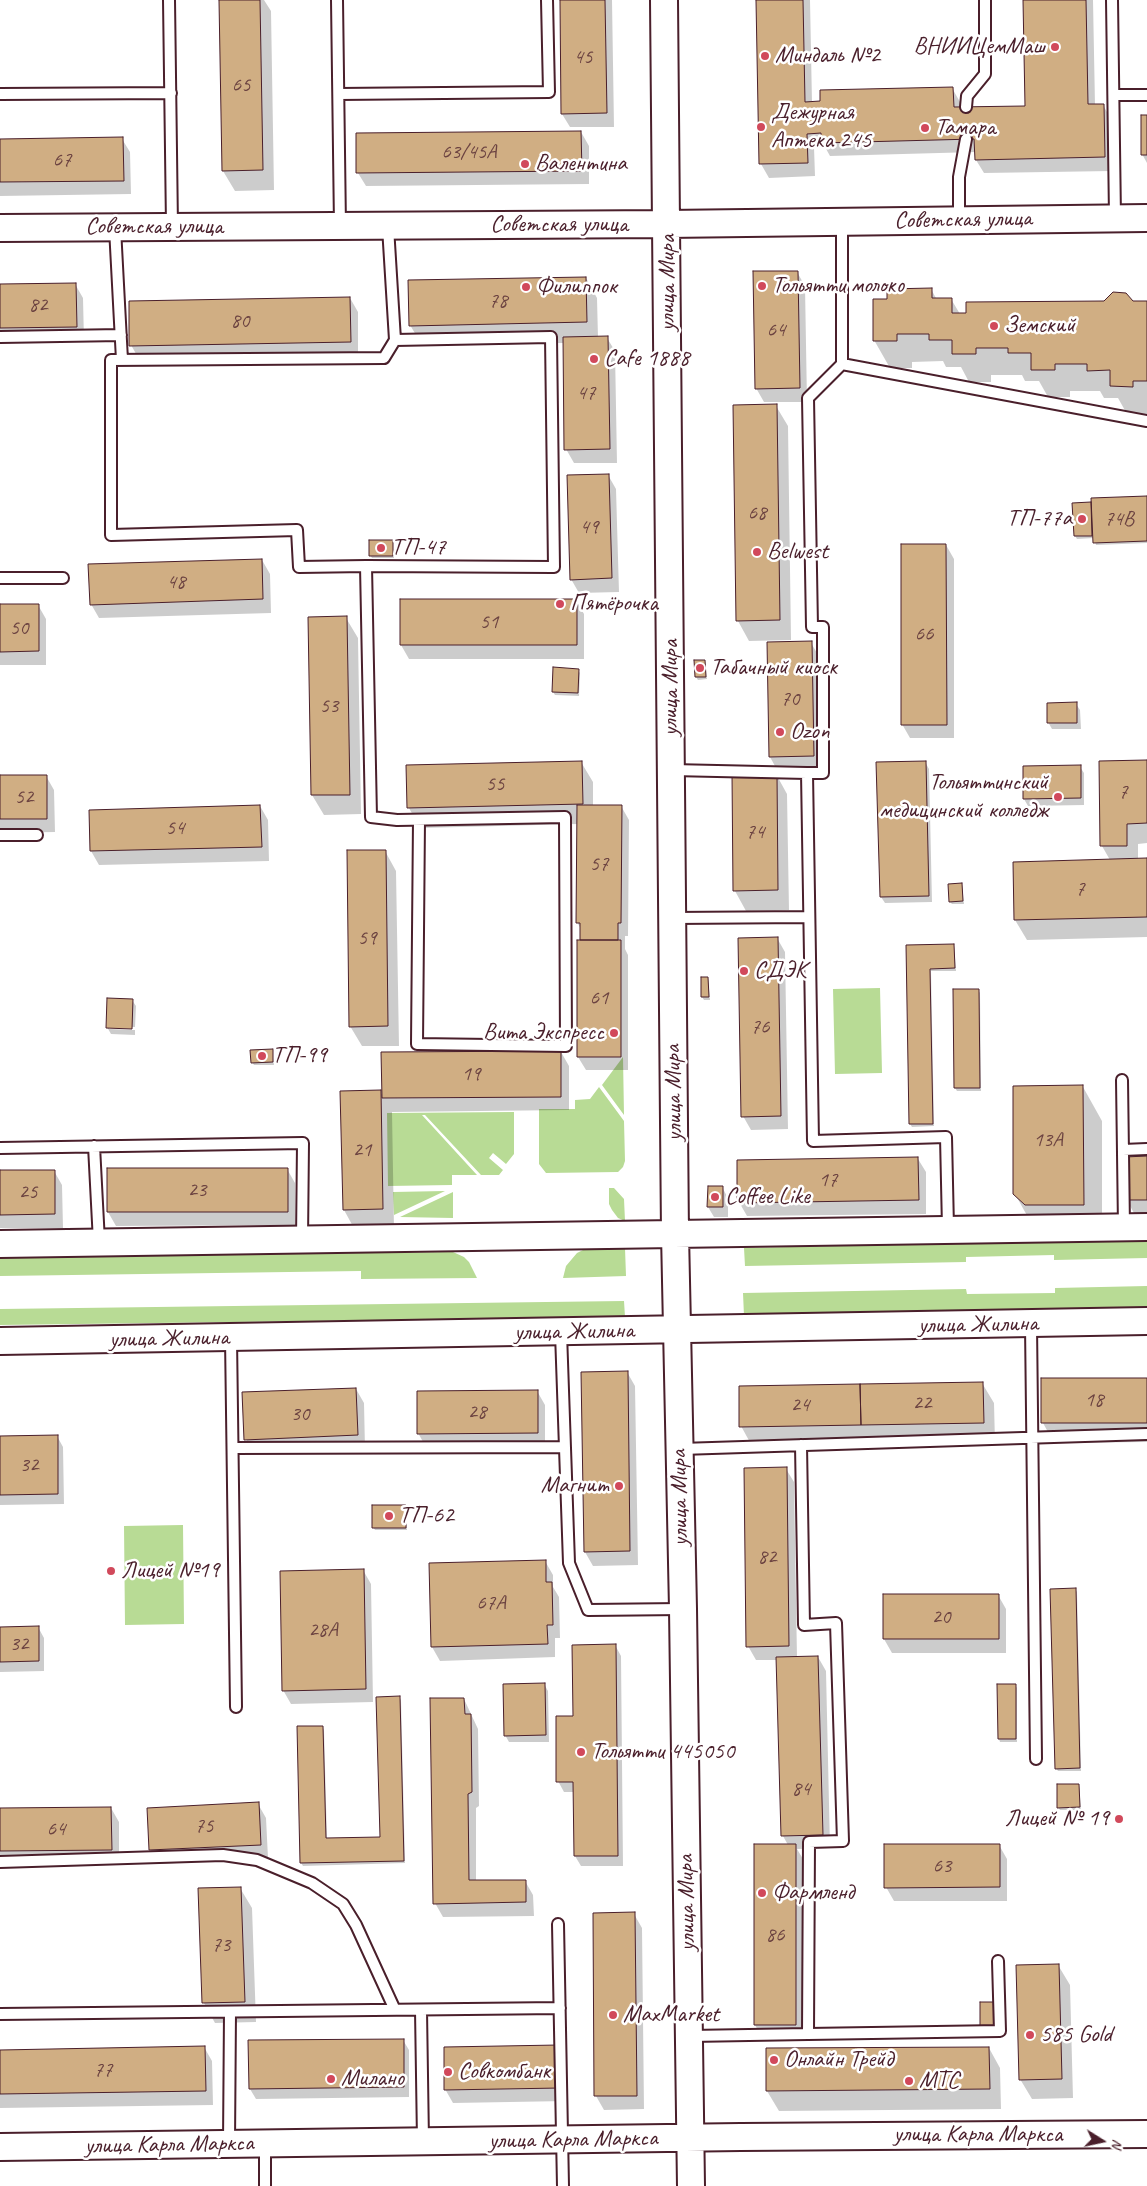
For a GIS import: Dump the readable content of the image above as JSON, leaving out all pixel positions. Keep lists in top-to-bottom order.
{
  "streets": {
    "main road": [
      "Советская улица",
      "улица Мира",
      "улица Жилина",
      "улица Карла Маркса"
    ]
  },
  "crossings": [
    ["Советская улица", "улица Мира"],
    ["улица Мира", "улица Жилина"],
    ["улица Мира", "улица Карла Маркса"]
  ],
  "places": [
    "ВНИИЦемМаш",
    "Миндаль №2",
    "Дежурная Аптека 245",
    "Тамара",
    "Валентина",
    "Тольятти молоко",
    "Филиппок",
    "Земский",
    "Cafe 1888",
    "ТП-77а",
    "ТП-47",
    "Belwest",
    "Пятёрочка",
    "Табачный киоск",
    "Ozon",
    "Тольяттинский медицинский колледж",
    "СДЭК",
    "Вита Экспресс",
    "ТП-99",
    "Coffee Like",
    "Магнит",
    "ТП-62",
    "Лицей №19",
    "Тольятти 445050",
    "Лицей № 19",
    "Фармленд",
    "MaxMarket",
    "585 Gold",
    "Онлайн Трейд",
    "Совкомбанк",
    "Милано",
    "МТС"
  ],
  "house_numbers": [
    "45",
    "65",
    "63/45А",
    "67",
    "78",
    "82",
    "80",
    "64",
    "47",
    "68",
    "74В",
    "49",
    "48",
    "51",
    "50",
    "66",
    "70",
    "53",
    "55",
    "7",
    "52",
    "54",
    "74",
    "57",
    "7",
    "59",
    "61",
    "76",
    "19",
    "13А",
    "21",
    "17",
    "23",
    "25",
    "18",
    "22",
    "24",
    "28",
    "30",
    "32",
    "82",
    "67А",
    "20",
    "28А",
    "32",
    "84",
    "75",
    "64",
    "63",
    "86",
    "73",
    "77"
  ],
  "north": "right"
}
